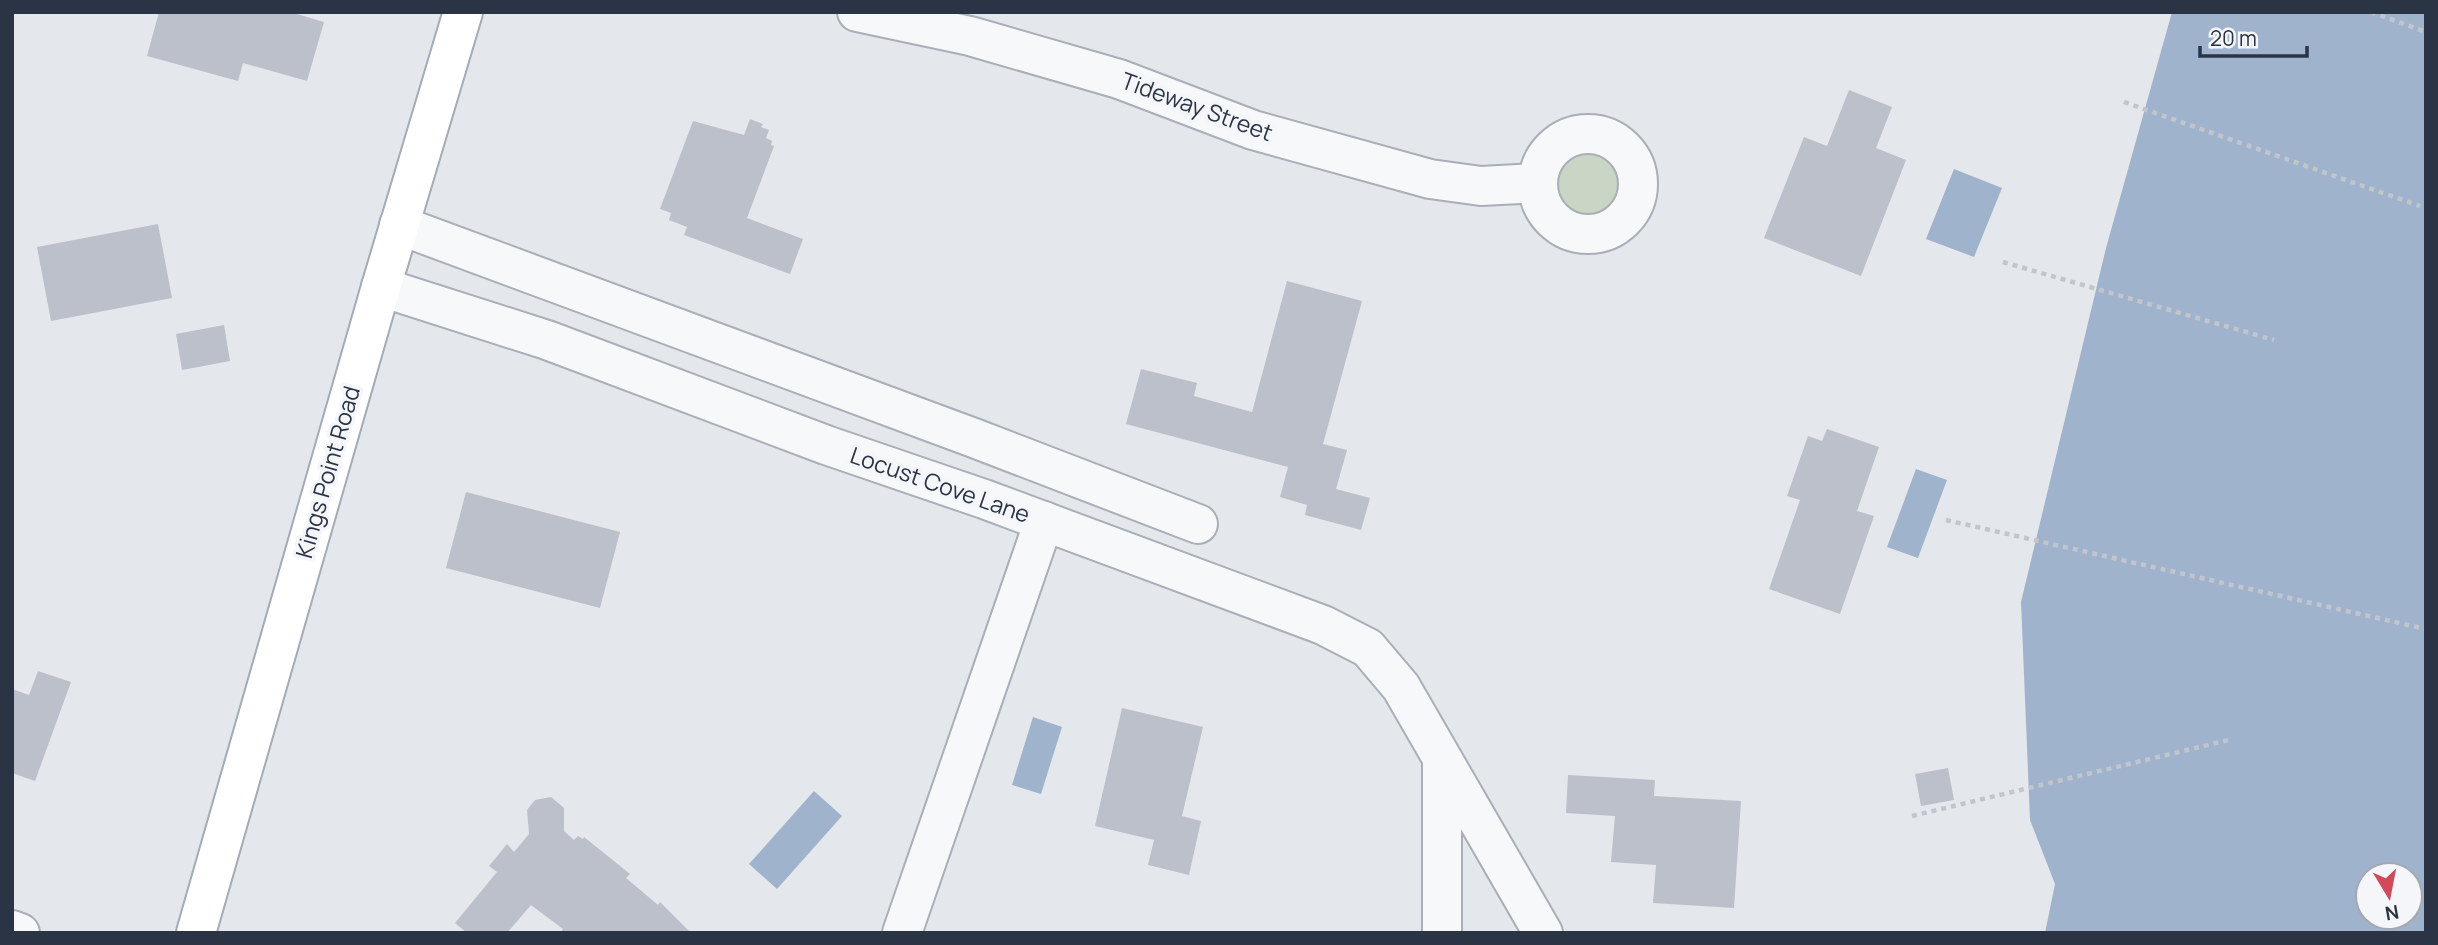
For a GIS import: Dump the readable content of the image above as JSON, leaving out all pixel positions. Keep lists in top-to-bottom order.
{
  "streets": {
    "main road": ["Kings Point Road"],
    "street": ["Tideway Street", "Locust Cove Lane"]
  },
  "crossings": [
    ["Kings Point Road", "Locust Cove Lane"]
  ],
  "scale_bar": "20 m",
  "north": "bottom"
}
